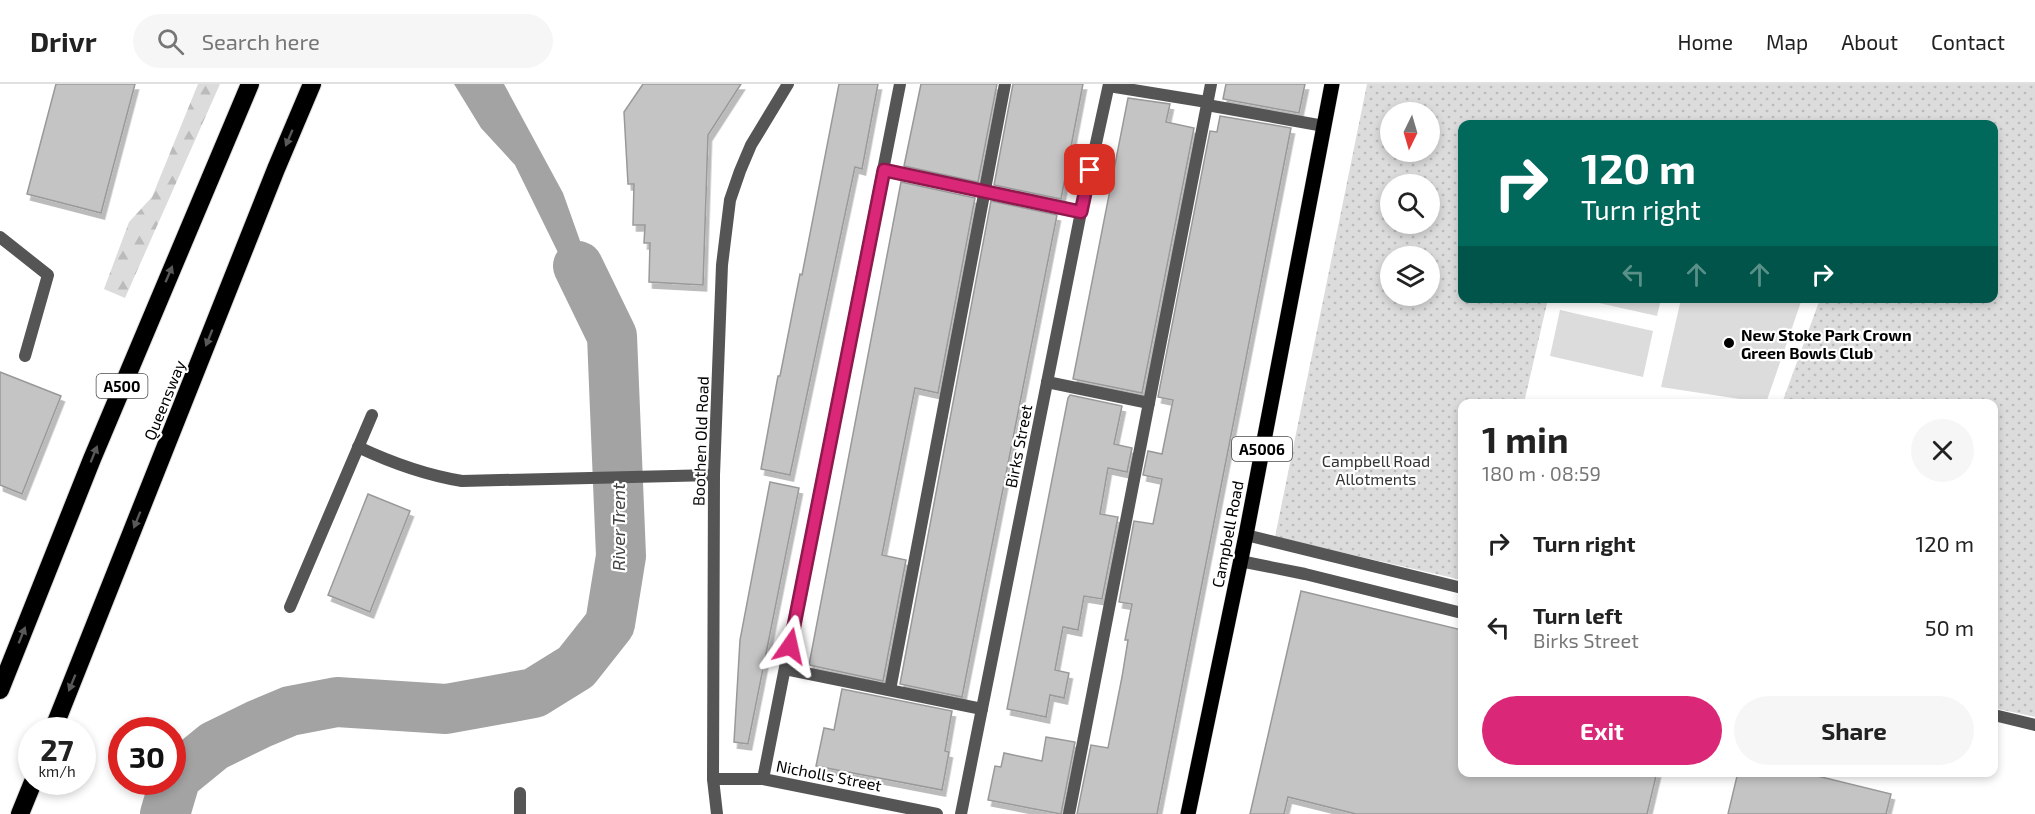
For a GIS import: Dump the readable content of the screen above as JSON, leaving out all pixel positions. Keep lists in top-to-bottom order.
{
  "streets": {
    "highway": ["A500", "Queensway"],
    "main road": ["A5006", "Campbell Road"],
    "street": ["Boothen Old Road", "Birks Street", "Nicholls Street"]
  },
  "crossings": [
    ["Boothen Old Road", "Nicholls Street"]
  ],
  "water": ["River Trent"],
  "parks": ["Campbell Road Allotments"],
  "places": ["New Stoke Park Crown Green Bowls Club"],
  "north": "bottom",
  "page": {
    "header": "Drivr",
    "search": "Search here",
    "nav": [
      "Home",
      "Map",
      "About",
      "Contact"
    ],
    "turn": ["120 m", "Turn right"],
    "heading": ["1 min", "180 m · 08:59"],
    "list": [
      {
        "name": "Turn right",
        "value": "120 m"
      },
      {
        "name": "Turn left",
        "note": "Birks Street",
        "value": "50 m"
      }
    ],
    "buttons": ["Exit", "Share"],
    "speed": "27 km/h",
    "limit": "30"
  }
}
